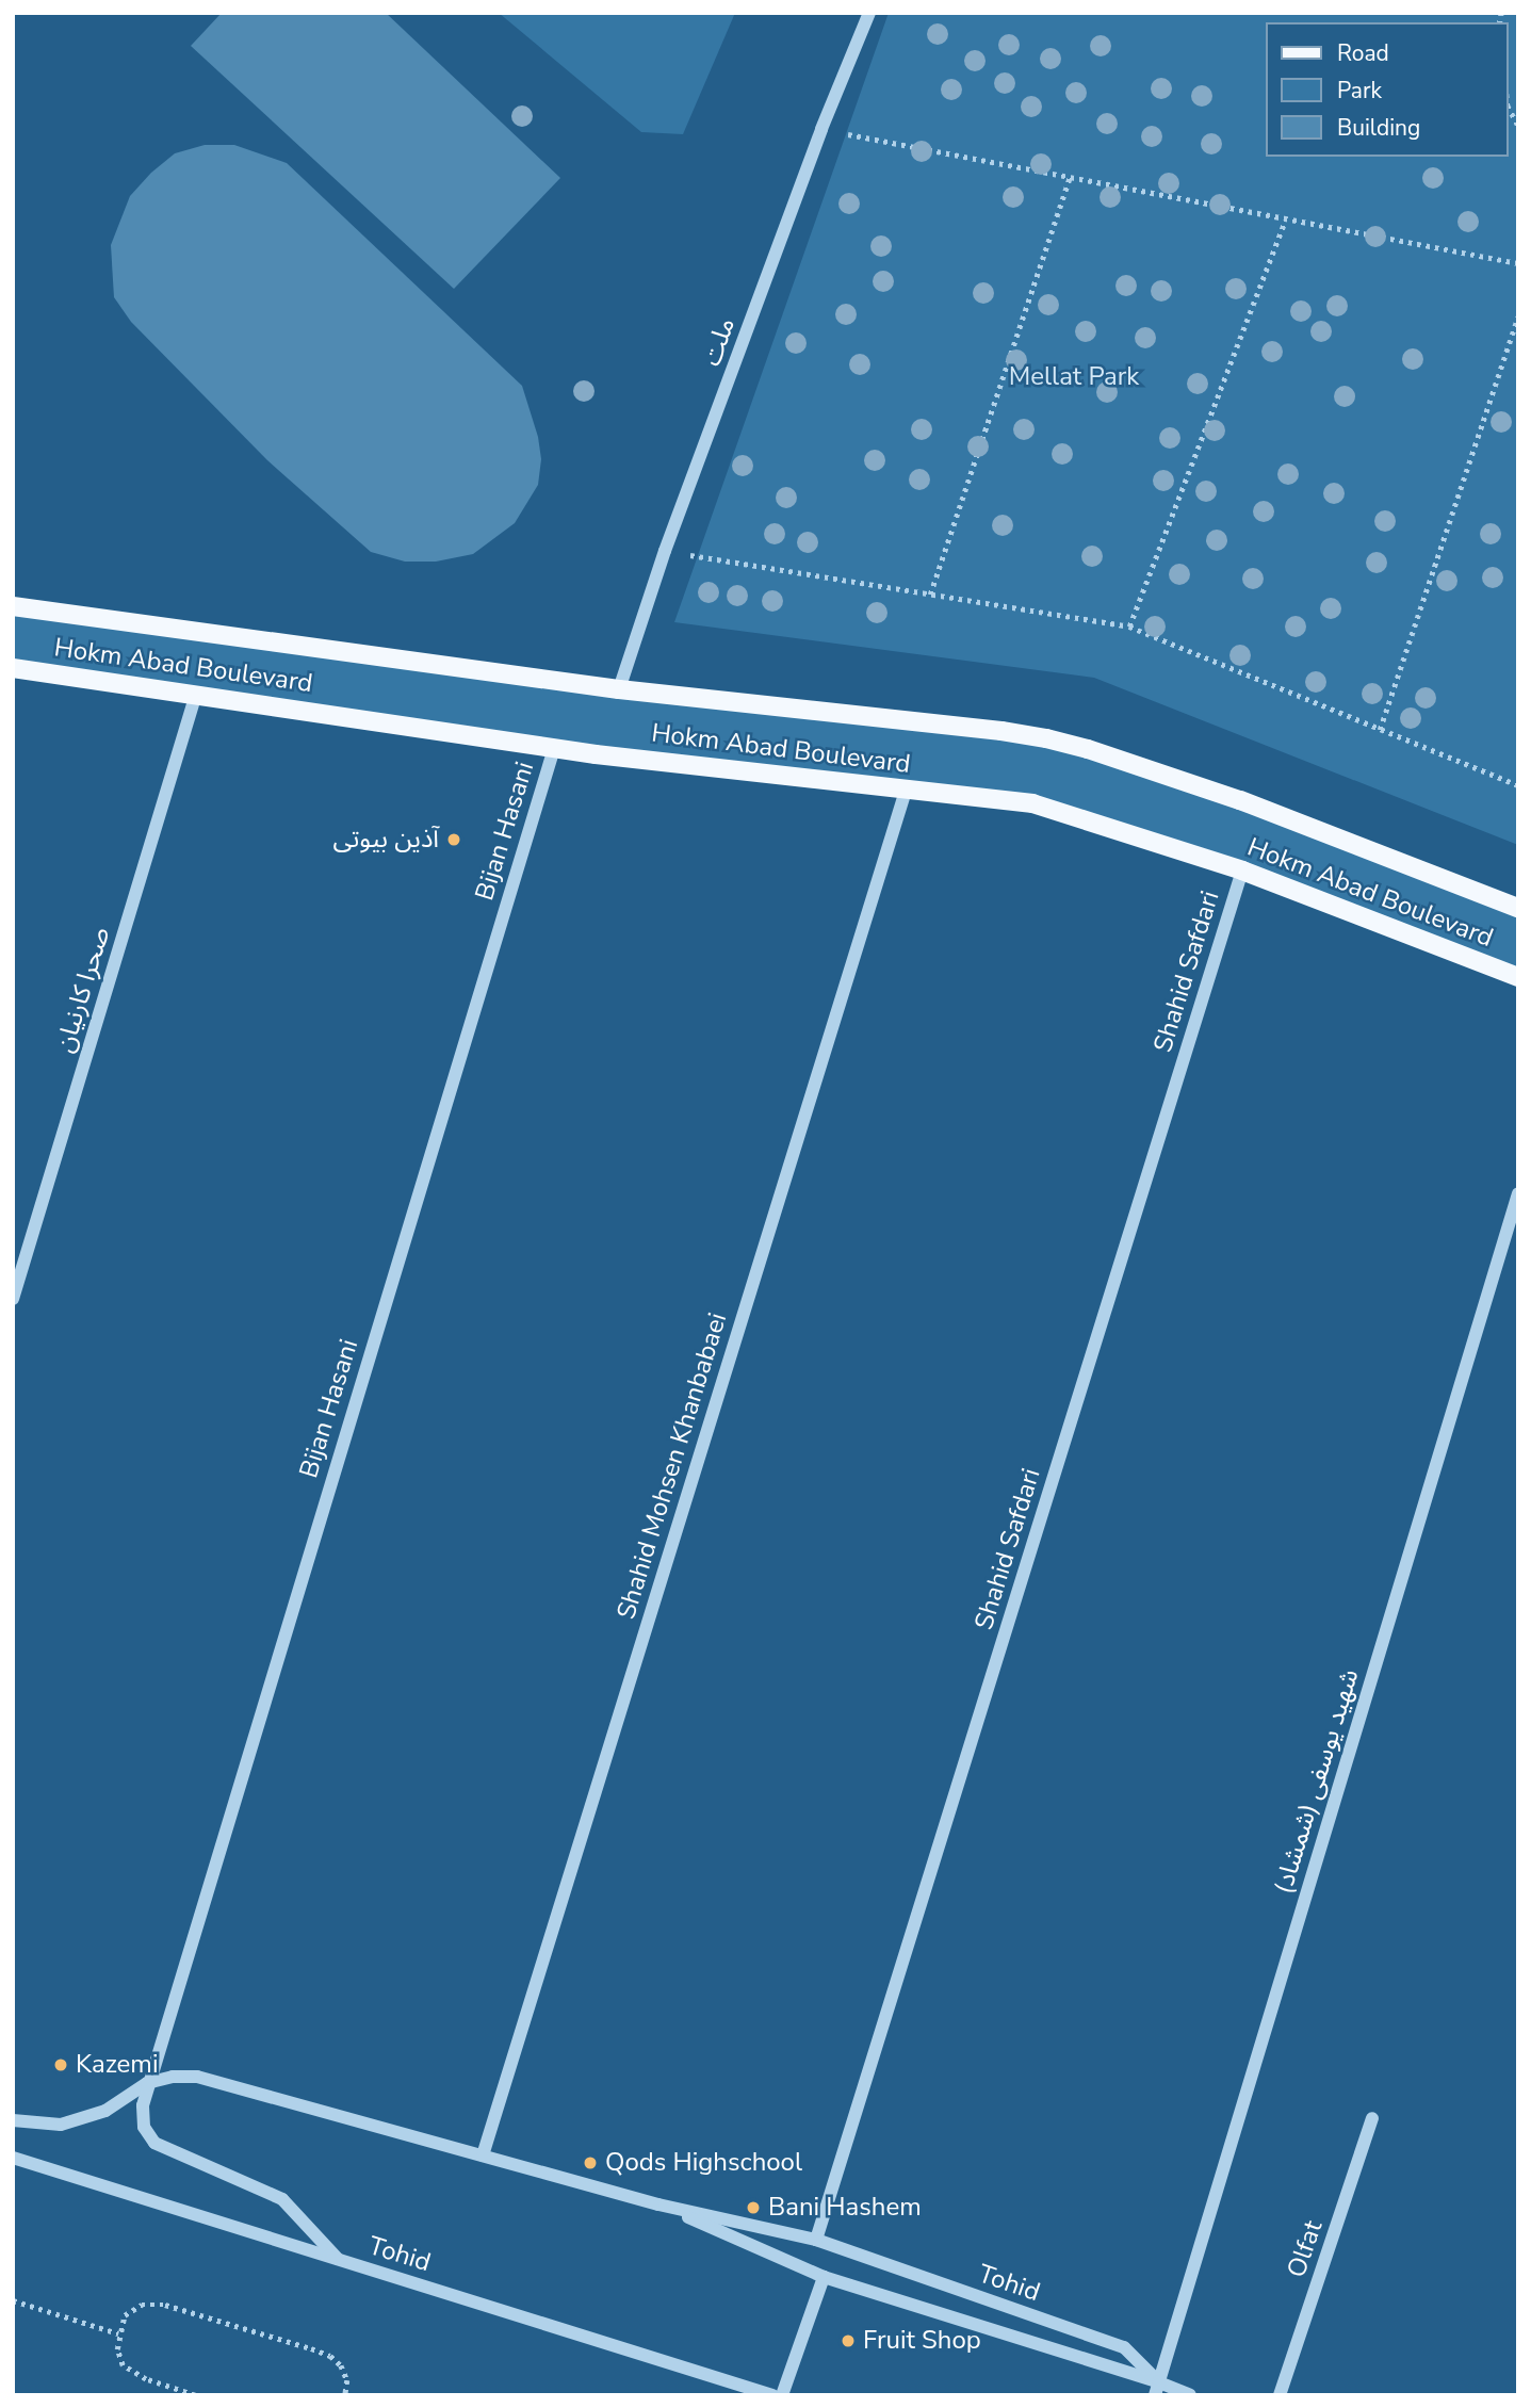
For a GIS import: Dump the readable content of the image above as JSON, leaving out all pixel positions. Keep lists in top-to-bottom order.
{
  "streets": {
    "main road": ["Hokm Abad Boulevard"],
    "street": [
      "ملت",
      "Bijan Hasani",
      "Shahid Safdari",
      "صحرا کارنیان",
      "Shahid Mohsen Khanbabaei",
      "شهید یوسفی (شمشاد)",
      "Olfat",
      "Tohid"
    ]
  },
  "crossings": [
    ["ملت", "Hokm Abad Boulevard"],
    ["Hokm Abad Boulevard", "Bijan Hasani"],
    ["Hokm Abad Boulevard", "Shahid Safdari"],
    ["Hokm Abad Boulevard", "صحرا کارنیان"],
    ["Hokm Abad Boulevard", "Shahid Mohsen Khanbabaei"],
    ["Bijan Hasani", "Tohid"],
    ["Shahid Safdari", "Tohid"],
    ["Shahid Mohsen Khanbabaei", "Tohid"],
    ["شهید یوسفی (شمشاد)", "Tohid"]
  ],
  "parks": ["Mellat Park"],
  "places": [
    "آذین بیوتی",
    "Kazemi",
    "Qods Highschool",
    "Bani Hashem",
    "Fruit Shop"
  ],
  "legend": ["Road", "Park", "Building"]
}
